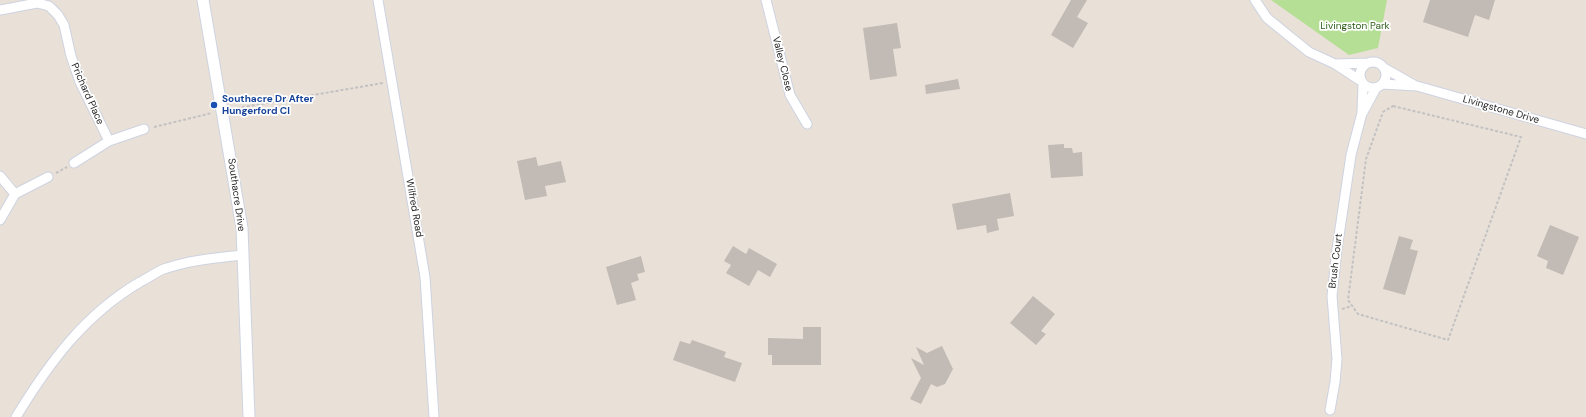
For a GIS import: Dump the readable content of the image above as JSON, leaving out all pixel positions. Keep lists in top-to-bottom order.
{
  "streets": {
    "street": [
      "Valley Close",
      "Prichard Place",
      "Livingstone Drive",
      "Southacre Drive",
      "Wilfred Road",
      "Brush Court"
    ]
  },
  "crossings": [
    ["Livingstone Drive", "Brush Court"]
  ],
  "parks": ["Livingston Park"],
  "places": ["Southacre Dr After Hungerford Cl"]
}
